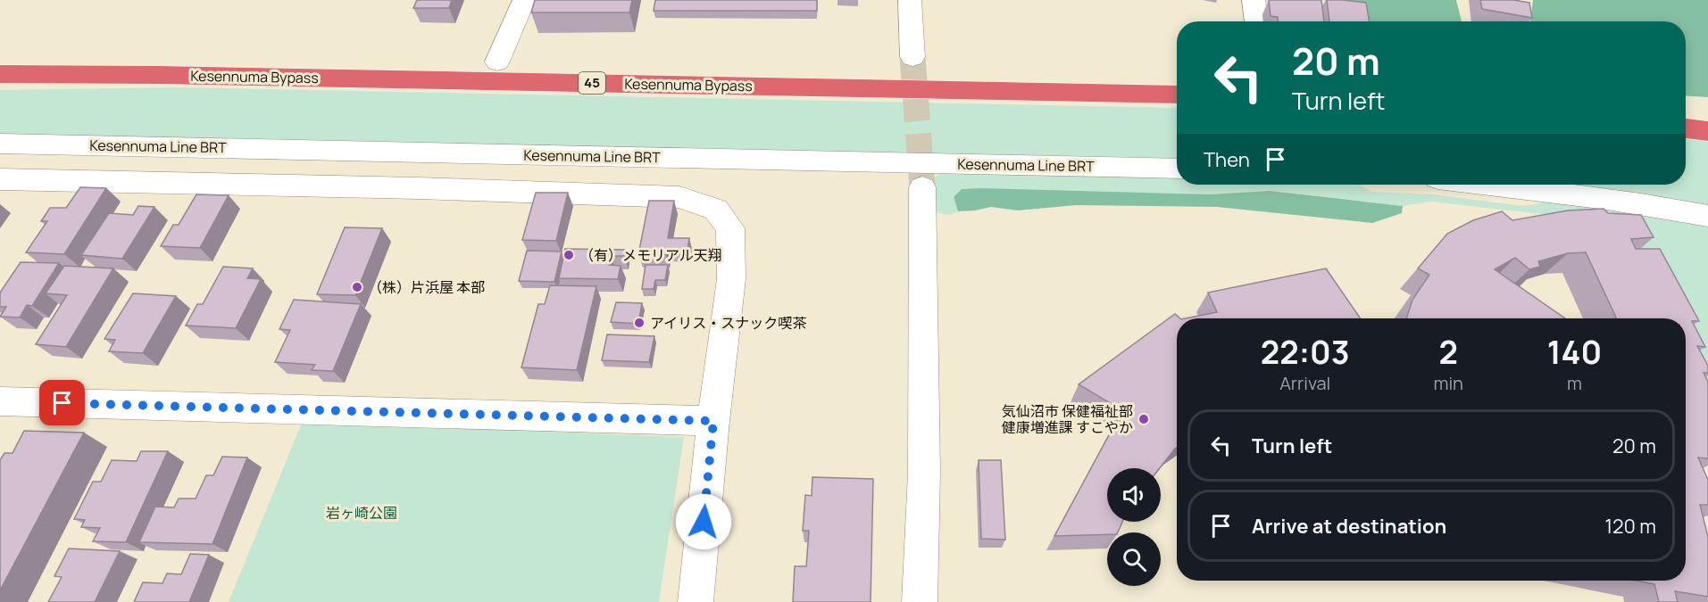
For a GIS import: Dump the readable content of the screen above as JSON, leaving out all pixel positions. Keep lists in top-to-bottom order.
{
  "streets": {
    "highway": ["Kesennuma Bypass", "45"],
    "street": ["Kesennuma Line BRT"]
  },
  "parks": ["岩ヶ崎公園"],
  "places": [
    "（有）メモリアル天翔",
    "（株）片浜屋 本部",
    "アイリス・スナック喫茶",
    "気仙沼市 保健福祉部 健康増進課 すこやか"
  ],
  "page": {
    "turn": ["20 m", "Turn left"],
    "then": "Then",
    "eta": [
      "22:03",
      "Arrival",
      "2",
      "min",
      "140",
      "m"
    ],
    "list": [
      {
        "name": "Turn left",
        "value": "20 m"
      },
      {
        "name": "Arrive at destination",
        "value": "120 m"
      }
    ]
  }
}
